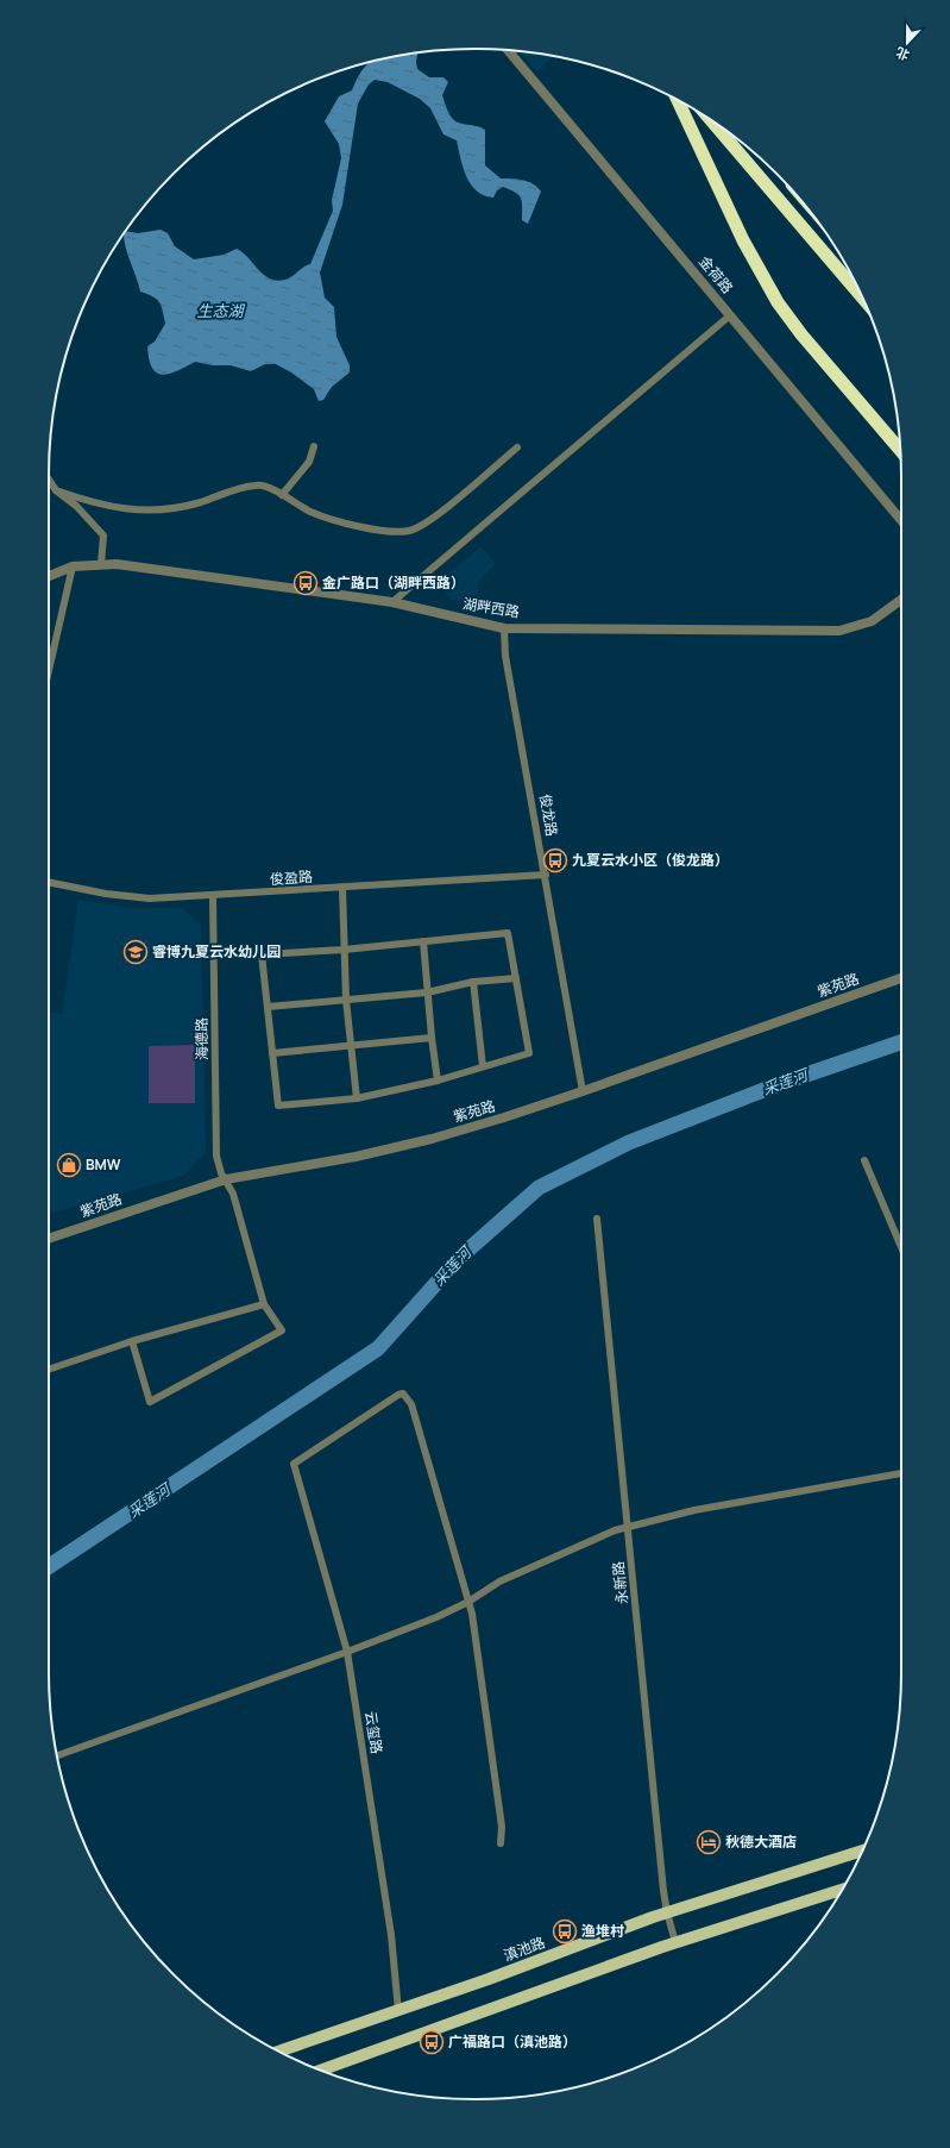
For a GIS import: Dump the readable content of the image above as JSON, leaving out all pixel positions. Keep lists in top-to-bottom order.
{
  "streets": {
    "main road": ["滇池路"],
    "street": [
      "金荷路",
      "湖畔西路",
      "俊龙路",
      "俊盈路",
      "紫苑路",
      "海德路",
      "永新路",
      "云玺路"
    ]
  },
  "crossings": [
    ["湖畔西路", "俊龙路"],
    ["俊龙路", "俊盈路"],
    ["俊龙路", "紫苑路"],
    ["俊盈路", "海德路"],
    ["紫苑路", "海德路"],
    ["永新路", "滇池路"],
    ["云玺路", "滇池路"]
  ],
  "water": ["生态湖", "采莲河"],
  "places": {
    "bus stop": [
      "金广路口（湖畔西路）",
      "九夏云水小区（俊龙路）",
      "渔堆村",
      "广福路口（滇池路）"
    ],
    "school or university": ["睿博九夏云水幼儿园"],
    "shop": ["BMW"],
    "hotel": ["秋德大酒店"]
  },
  "north": "bottom"
}
